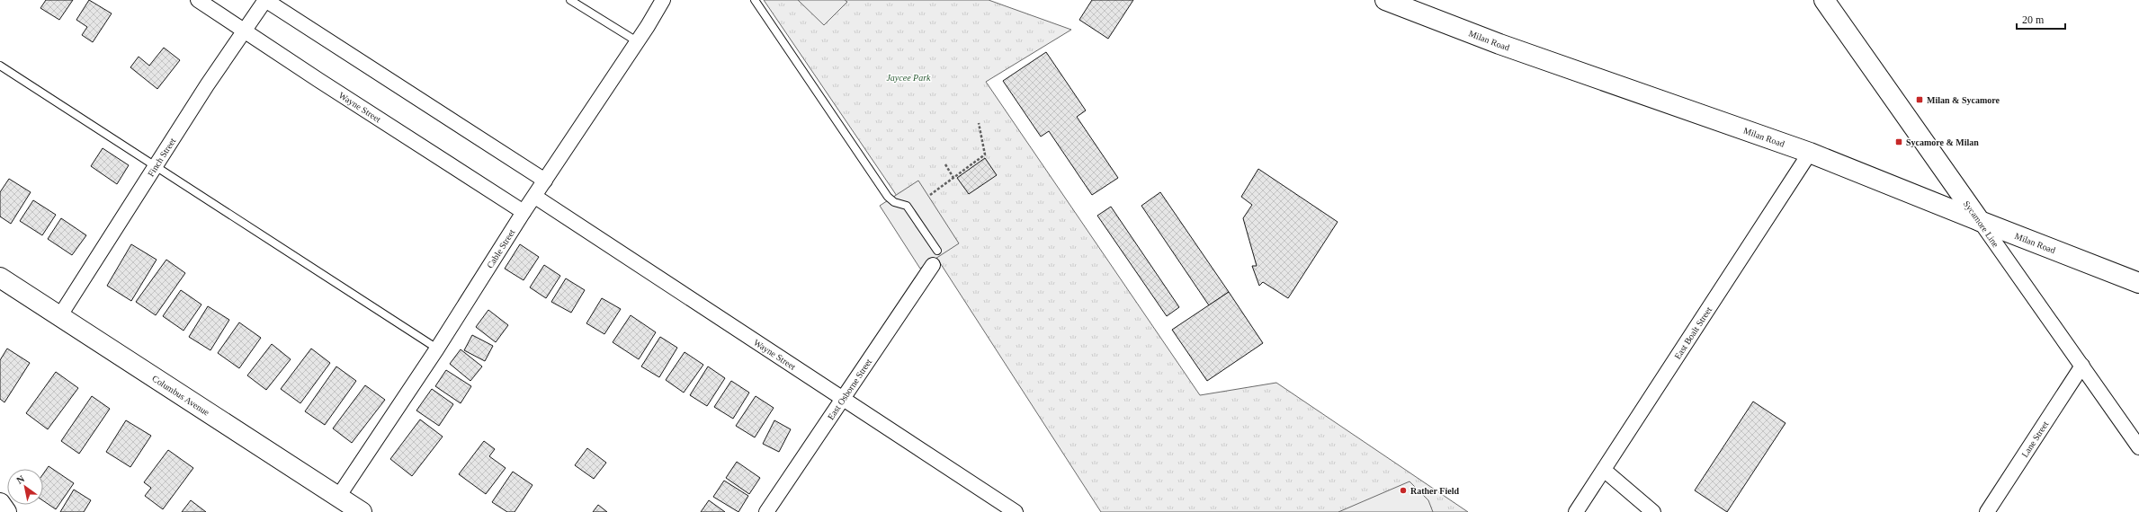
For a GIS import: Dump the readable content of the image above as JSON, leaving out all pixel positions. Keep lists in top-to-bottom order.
{
  "streets": {
    "main road": ["Milan Road", "Sycamore Line", "Columbus Avenue"],
    "street": [
      "Wayne Street",
      "Finch Street",
      "Cable Street",
      "East Boalt Street",
      "East Osborne Street",
      "Lane Street"
    ]
  },
  "crossings": [
    ["Milan Road", "Sycamore Line"],
    ["Milan Road", "East Boalt Street"],
    ["Wayne Street", "Finch Street"],
    ["Wayne Street", "Cable Street"],
    ["Wayne Street", "East Osborne Street"],
    ["Finch Street", "Columbus Avenue"],
    ["Sycamore Line", "Lane Street"],
    ["Cable Street", "Columbus Avenue"]
  ],
  "parks": ["Jaycee Park"],
  "places": {
    "transit": ["Milan & Sycamore", "Sycamore & Milan"],
    "other": ["Rather Field"]
  },
  "scale_bar": "20 m",
  "north": "top left"
}
